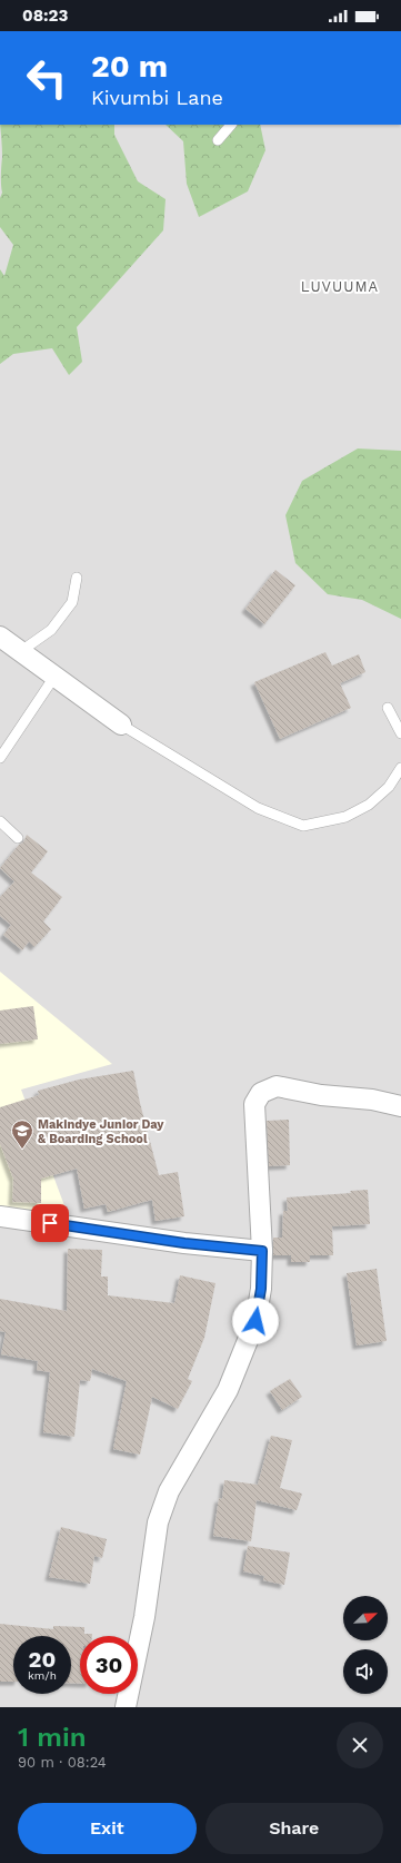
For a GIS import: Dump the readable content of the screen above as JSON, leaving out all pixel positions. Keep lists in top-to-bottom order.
{
  "districts": ["LUVUUMA"],
  "places": {
    "school or university": ["Makindye Junior Day & Boarding School"]
  },
  "north": "top right",
  "page": {
    "status": "08:23",
    "turn": ["20 m", "Kivumbi Lane"],
    "speed": "20 km/h",
    "limit": "30",
    "heading": ["1 min", "90 m · 08:24"],
    "buttons": ["Exit", "Share"]
  }
}
